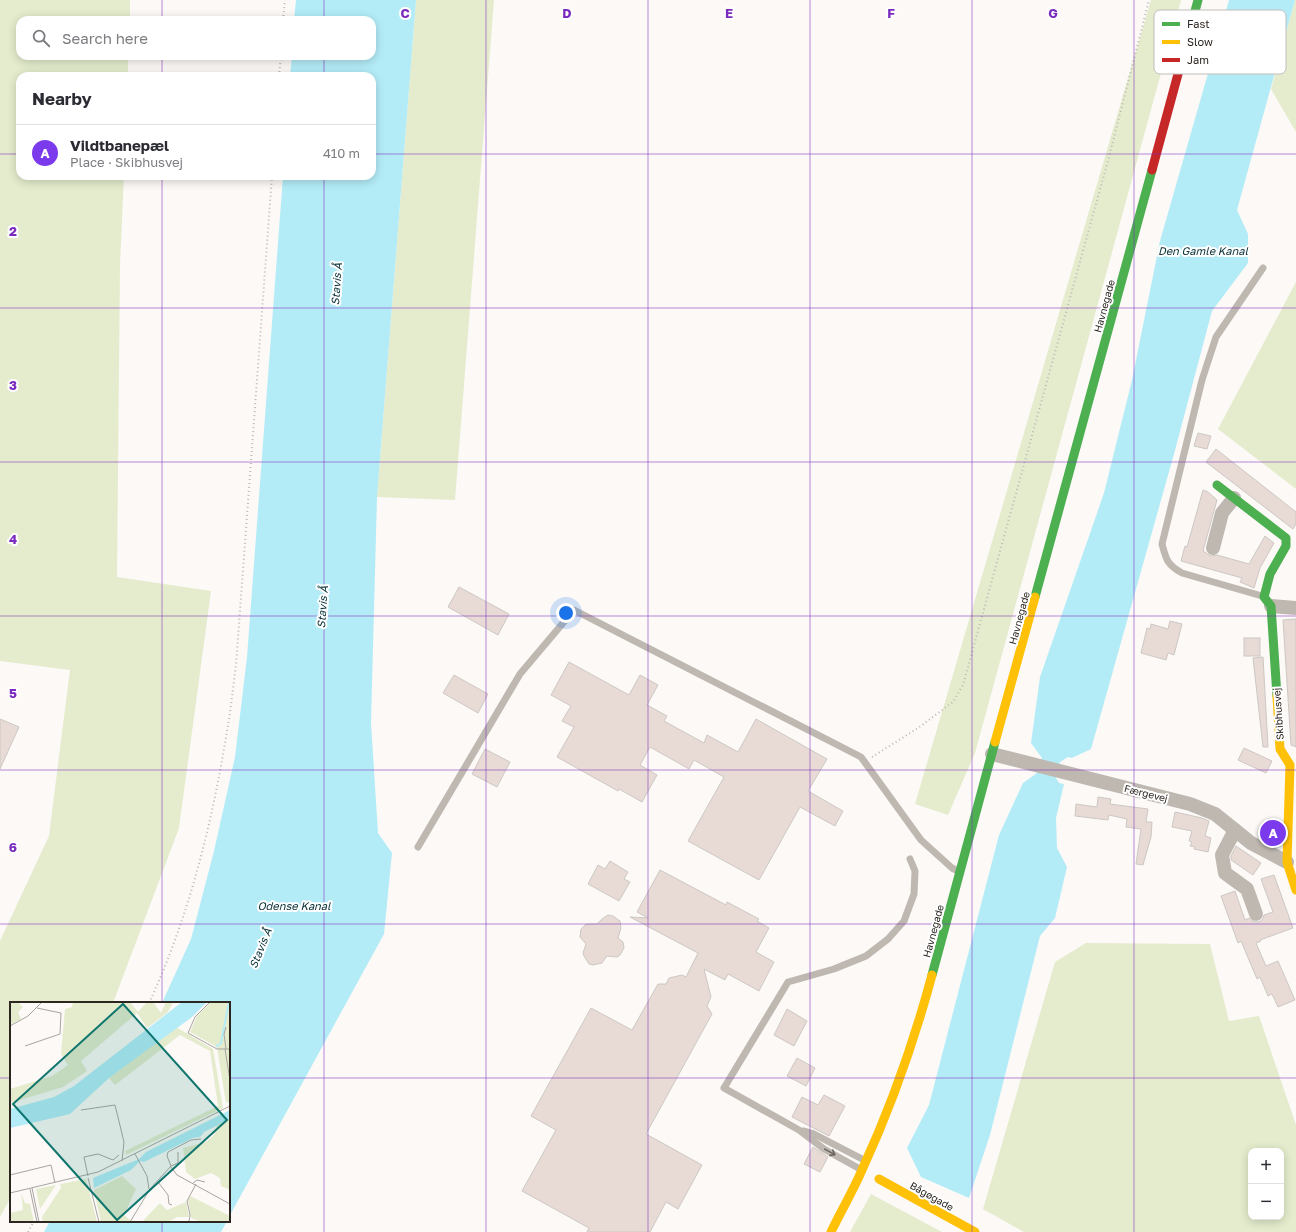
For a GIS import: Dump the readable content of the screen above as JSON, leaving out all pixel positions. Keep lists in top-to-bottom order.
{
  "streets": {
    "street": [
      "Havnegade",
      "Skibhusvej",
      "Færgevej",
      "Bågøgade"
    ]
  },
  "crossings": [
    ["Havnegade", "Færgevej"],
    ["Skibhusvej", "Færgevej"]
  ],
  "water": ["Den Gamle Kanal", "Stavis Å", "Odense Kanal"],
  "legend": ["Fast", "Slow", "Jam"],
  "page": {
    "search": "Search here",
    "heading": "Nearby",
    "list": [
      {
        "mark": "A",
        "name": "Vildtbanepæl",
        "note": "Place · Skibhusvej",
        "value": "410 m"
      }
    ],
    "pins": "A",
    "map_buttons": ["+", "−"]
  },
  "grid": {
    "columns": [
      "C",
      "D",
      "E",
      "F",
      "G"
    ],
    "rows": [
      "2",
      "3",
      "4",
      "5",
      "6"
    ]
  }
}
